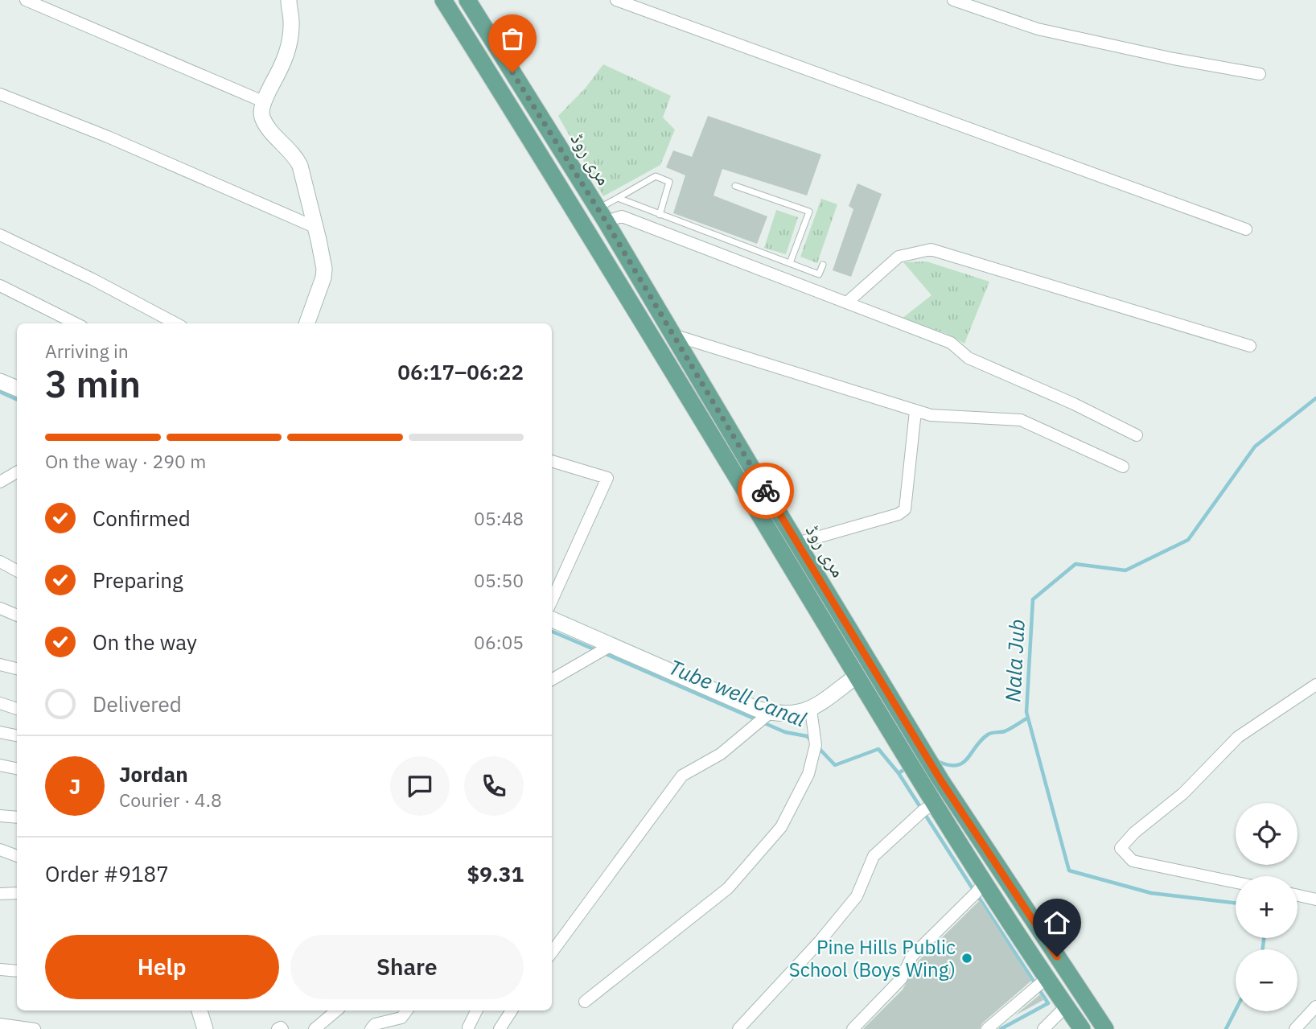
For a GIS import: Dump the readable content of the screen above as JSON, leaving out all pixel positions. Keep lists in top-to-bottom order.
{
  "streets": {
    "main road": ["مری روڈ"]
  },
  "water": ["Nala Jub", "Tube well Canal"],
  "places": ["Pine Hills Public School (Boys Wing)"],
  "page": {
    "heading": ["3 min", "Arriving in", "06:17–06:22"],
    "panel": [
      "Jordan",
      "Courier · 4.8",
      "Order #9187",
      "$9.31"
    ],
    "bar": "On the way · 290 m",
    "list": [
      ["Confirmed", "05:48"],
      ["Preparing", "05:50"],
      ["On the way", "06:05"],
      "Delivered"
    ],
    "round": "J",
    "map_buttons": ["+", "−"],
    "buttons": ["Help", "Share"]
  }
}
